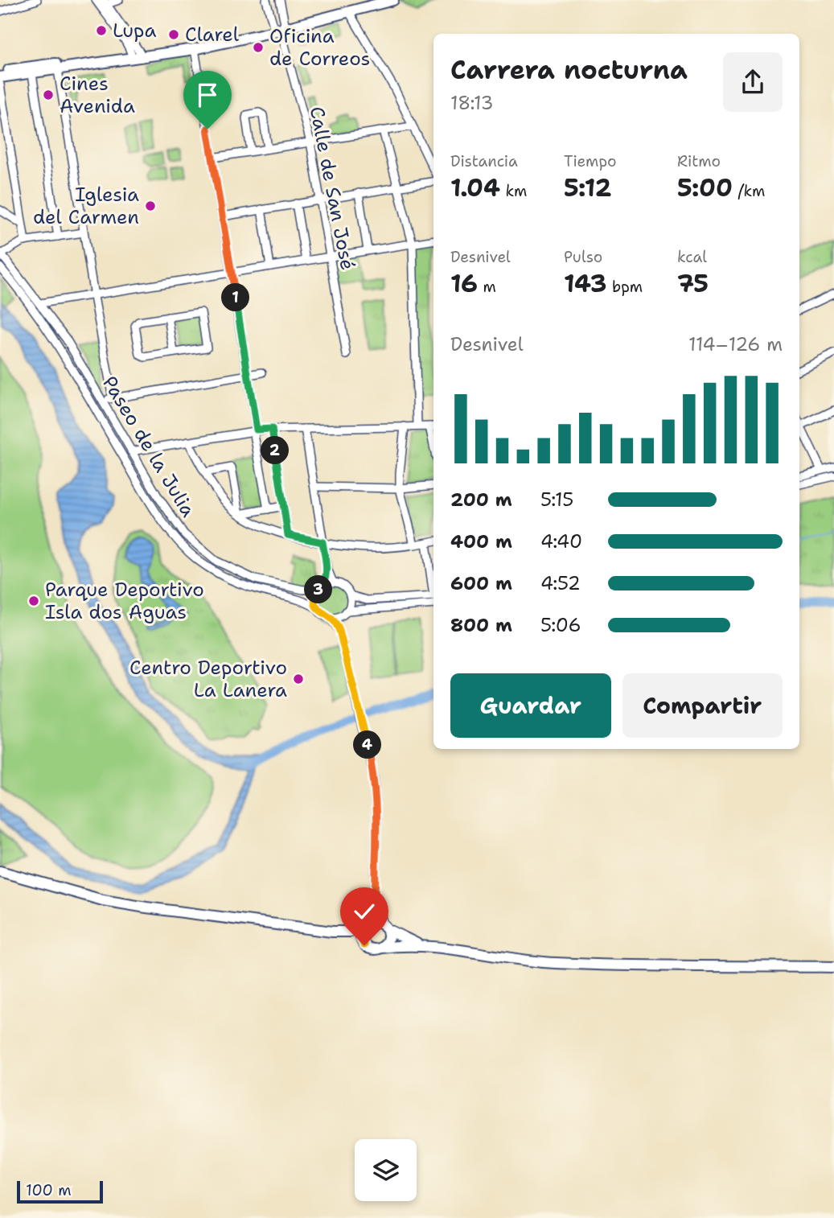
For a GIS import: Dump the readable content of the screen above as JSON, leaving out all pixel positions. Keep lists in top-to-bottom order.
{
  "streets": {
    "street": ["Calle de San José", "Paseo de la Julia"]
  },
  "places": [
    "Lupa",
    "Clarel",
    "Oficina de Correos",
    "Cines Avenida",
    "Iglesia del Carmen",
    "Parque Deportivo Isla dos Aguas",
    "Centro Deportivo La Lanera"
  ],
  "scale_bar": "100 m",
  "page": {
    "heading": ["Carrera nocturna", "18:13"],
    "stats": [
      ["Distancia", "1.04 km"],
      ["Tiempo", "5:12"],
      ["Ritmo", "5:00 /km"],
      ["Desnivel", "16 m"],
      ["Pulso", "143 bpm"],
      ["kcal", "75"]
    ],
    "pins": [
      "1",
      "2",
      "3",
      "4"
    ],
    "chart": ["Desnivel", "114–126 m"],
    "list": [
      {
        "name": "200 m",
        "note": "5:15"
      },
      {
        "name": "400 m",
        "note": "4:40"
      },
      {
        "name": "600 m",
        "note": "4:52"
      },
      {
        "name": "800 m",
        "note": "5:06"
      }
    ],
    "buttons": ["Guardar", "Compartir"],
    "scale": "100 m"
  }
}
